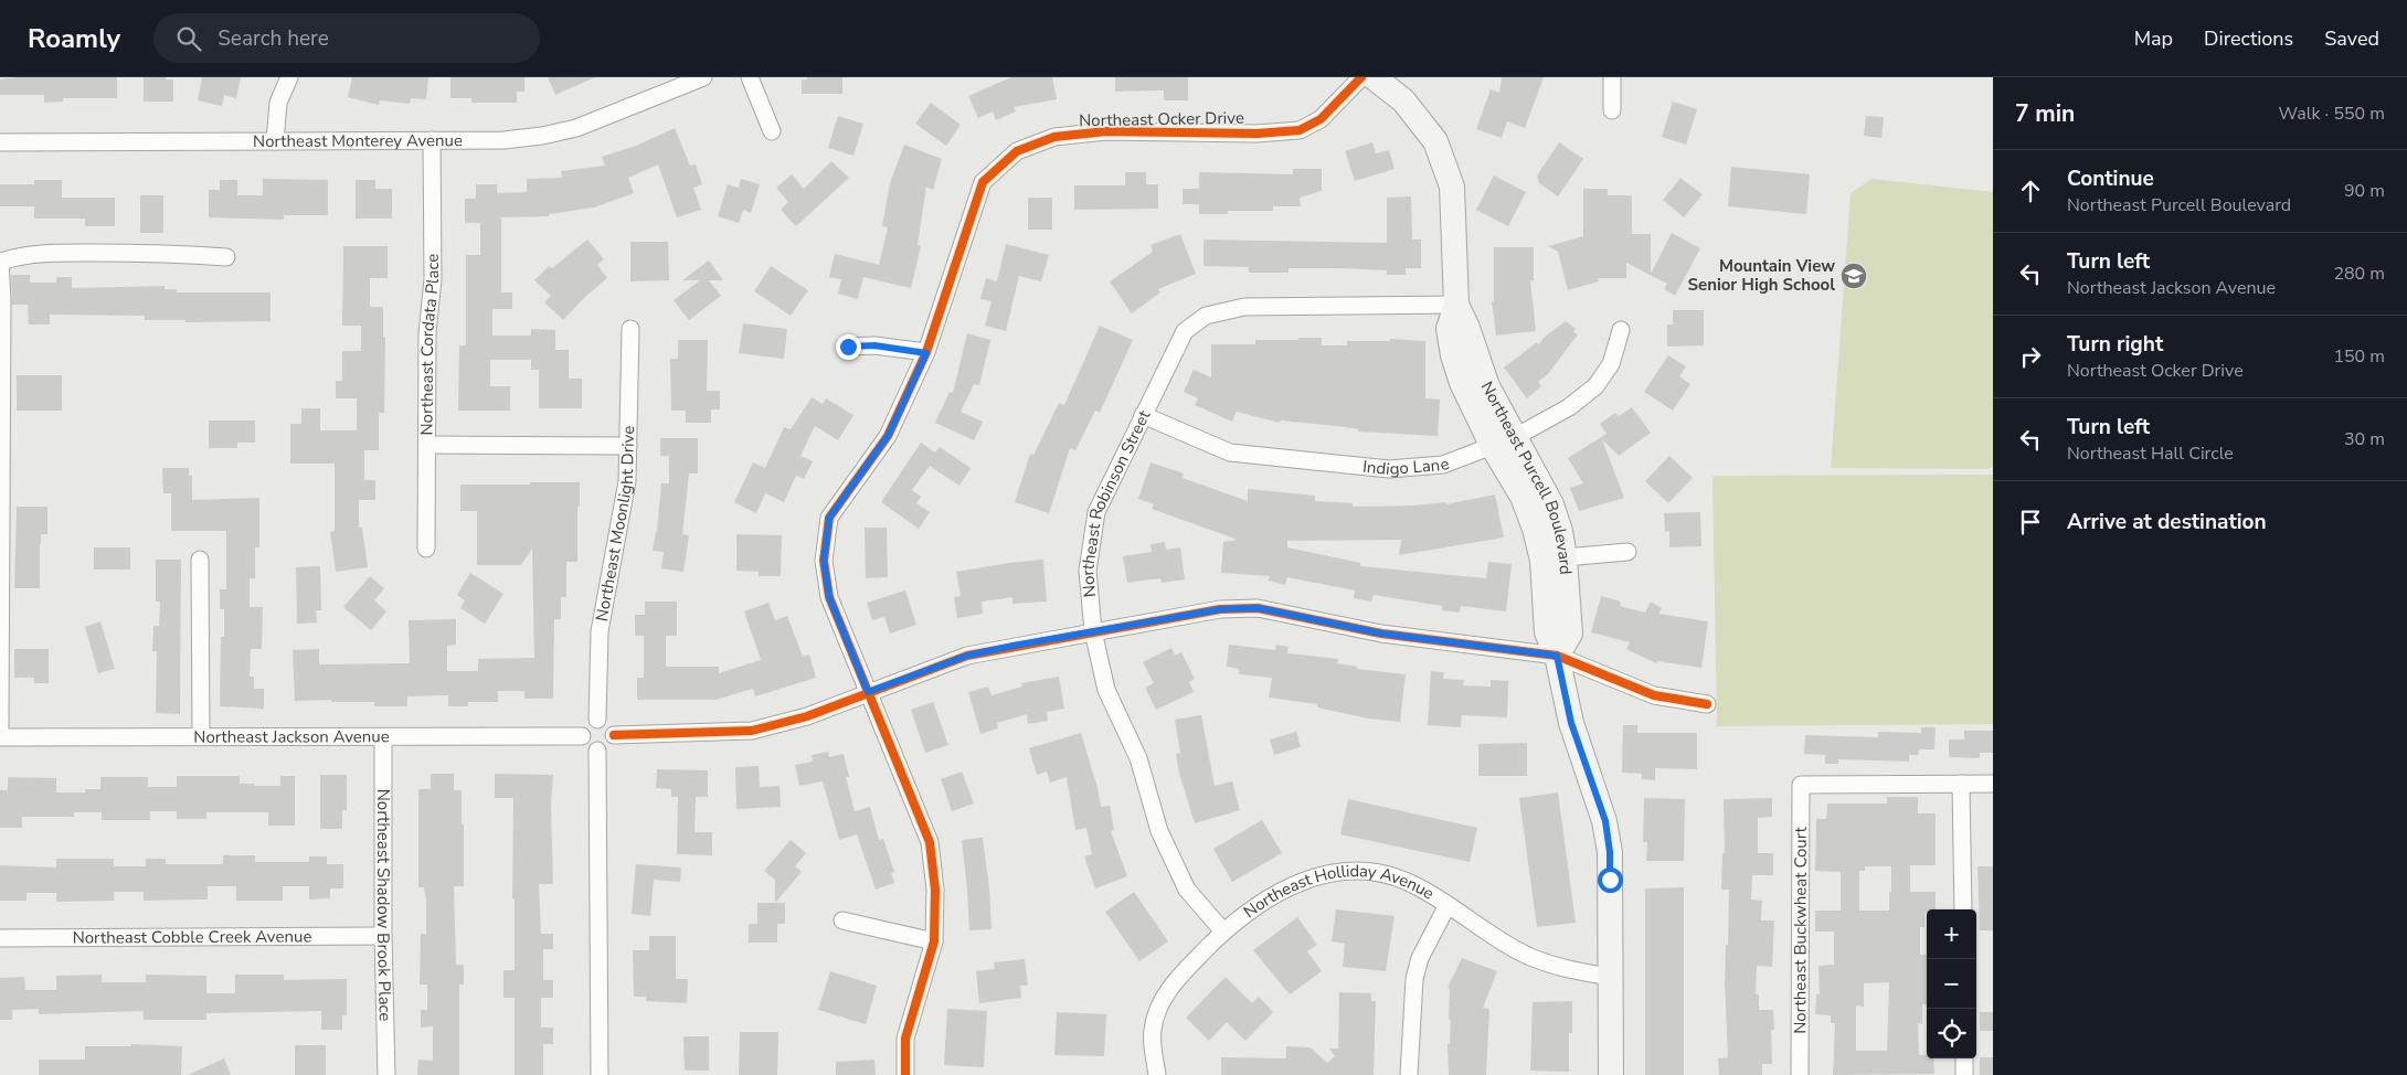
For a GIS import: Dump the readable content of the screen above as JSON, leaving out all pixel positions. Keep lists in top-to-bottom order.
{
  "streets": {
    "street": [
      "Northeast Ocker Drive",
      "Northeast Monterey Avenue",
      "Northeast Cordata Place",
      "Indigo Lane",
      "Northeast Purcell Boulevard",
      "Northeast Robinson Street",
      "Northeast Moonlight Drive",
      "Northeast Jackson Avenue",
      "Northeast Shadow Brook Place",
      "Northeast Holliday Avenue",
      "Northeast Buckwheat Court",
      "Northeast Cobble Creek Avenue"
    ]
  },
  "crossings": [
    ["Northeast Monterey Avenue", "Northeast Cordata Place"],
    ["Indigo Lane", "Northeast Purcell Boulevard"],
    ["Indigo Lane", "Northeast Robinson Street"],
    ["Northeast Purcell Boulevard", "Northeast Robinson Street"],
    ["Northeast Purcell Boulevard", "Northeast Holliday Avenue"],
    ["Northeast Robinson Street", "Northeast Holliday Avenue"],
    ["Northeast Moonlight Drive", "Northeast Jackson Avenue"],
    ["Northeast Jackson Avenue", "Northeast Shadow Brook Place"],
    ["Northeast Shadow Brook Place", "Northeast Cobble Creek Avenue"]
  ],
  "places": {
    "school or university": ["Mountain View Senior High School"]
  },
  "page": {
    "header": "Roamly",
    "search": "Search here",
    "nav": ["Map", "Directions", "Saved"],
    "heading": ["7 min", "Walk · 550 m"],
    "list": [
      ["Continue", "Northeast Purcell Boulevard", "90 m"],
      ["Turn left", "Northeast Jackson Avenue", "280 m"],
      ["Turn right", "Northeast Ocker Drive", "150 m"],
      ["Turn left", "Northeast Hall Circle", "30 m"],
      "Arrive at destination"
    ],
    "map_buttons": ["+", "−"]
  }
}
